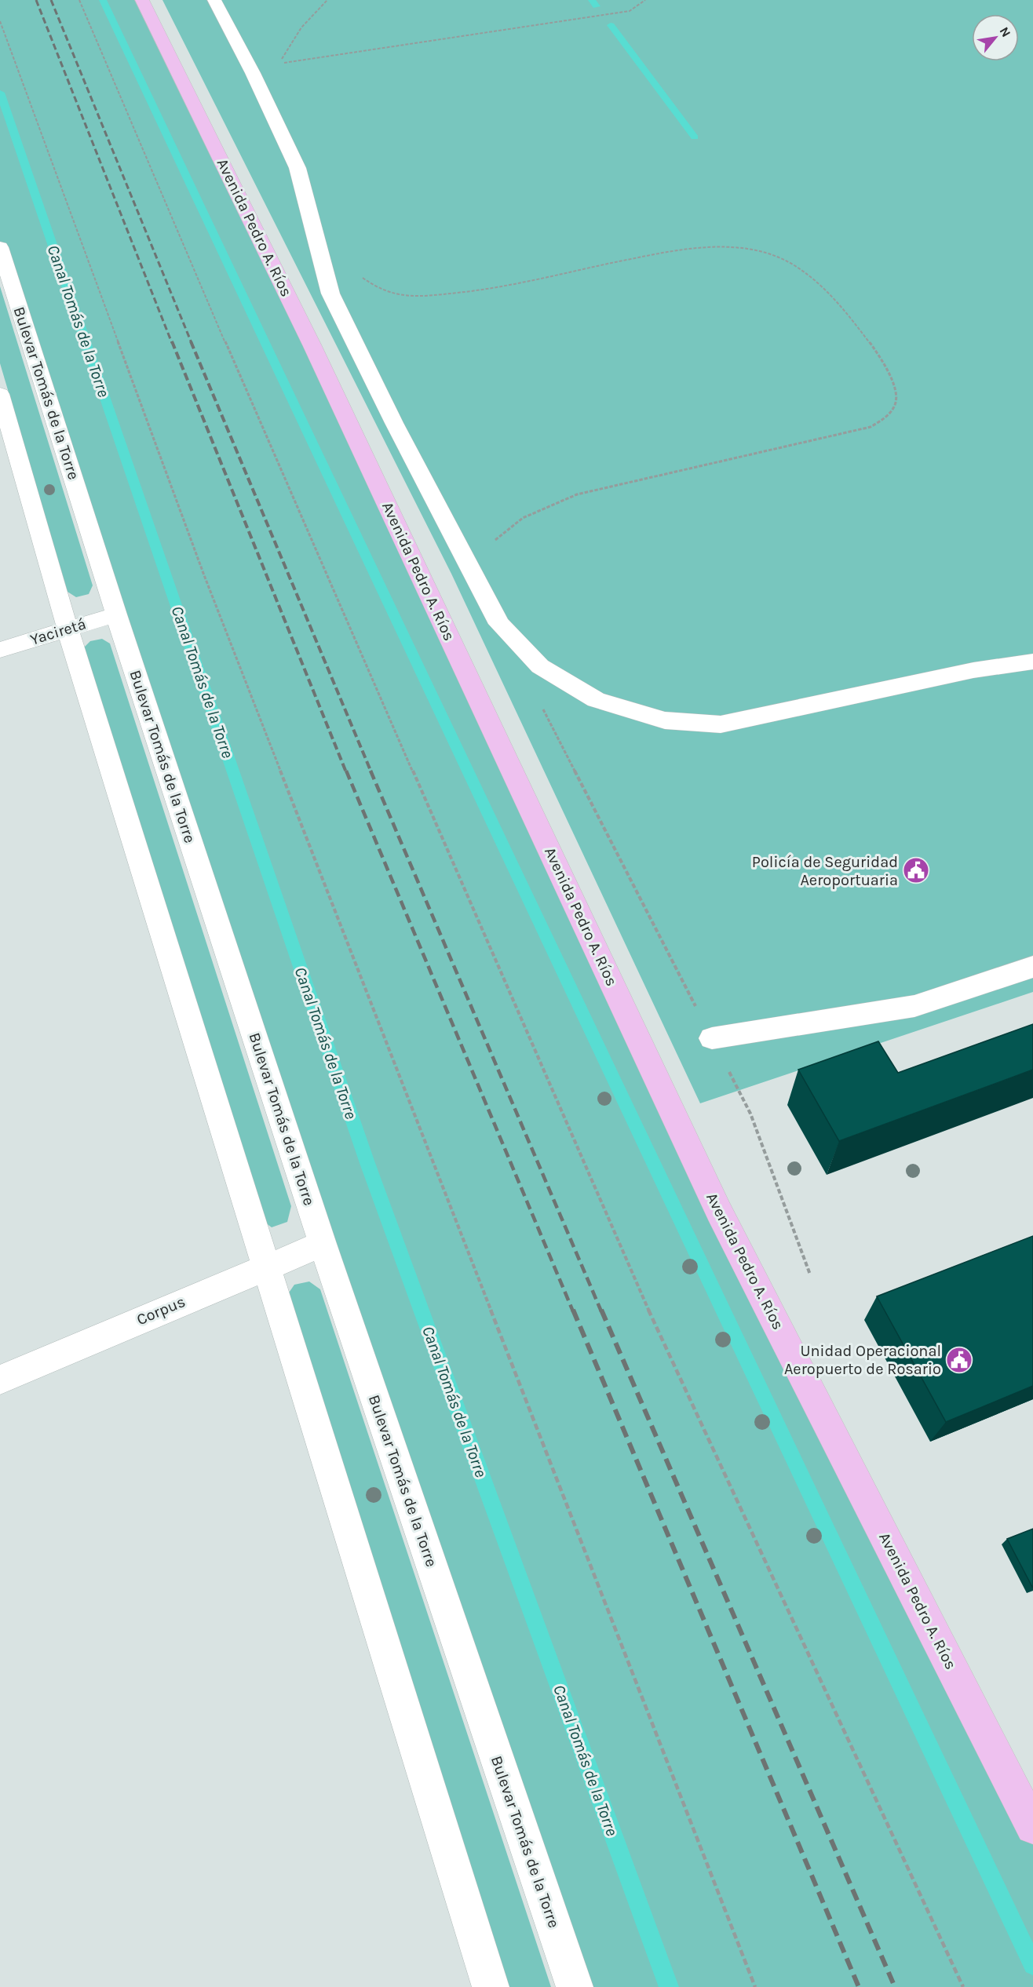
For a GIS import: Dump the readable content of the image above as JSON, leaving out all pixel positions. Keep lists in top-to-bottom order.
{
  "streets": {
    "main road": ["Avenida Pedro A. Ríos"],
    "street": ["Bulevar Tomás de la Torre", "Yaciretá", "Corpus"]
  },
  "crossings": [
    ["Bulevar Tomás de la Torre", "Yaciretá"],
    ["Bulevar Tomás de la Torre", "Corpus"]
  ],
  "water": ["Canal Tomás de la Torre"],
  "places": {
    "public building": ["Policía de Seguridad Aeroportuaria", "Unidad Operacional Aeropuerto de Rosario"]
  },
  "north": "top right"
}
